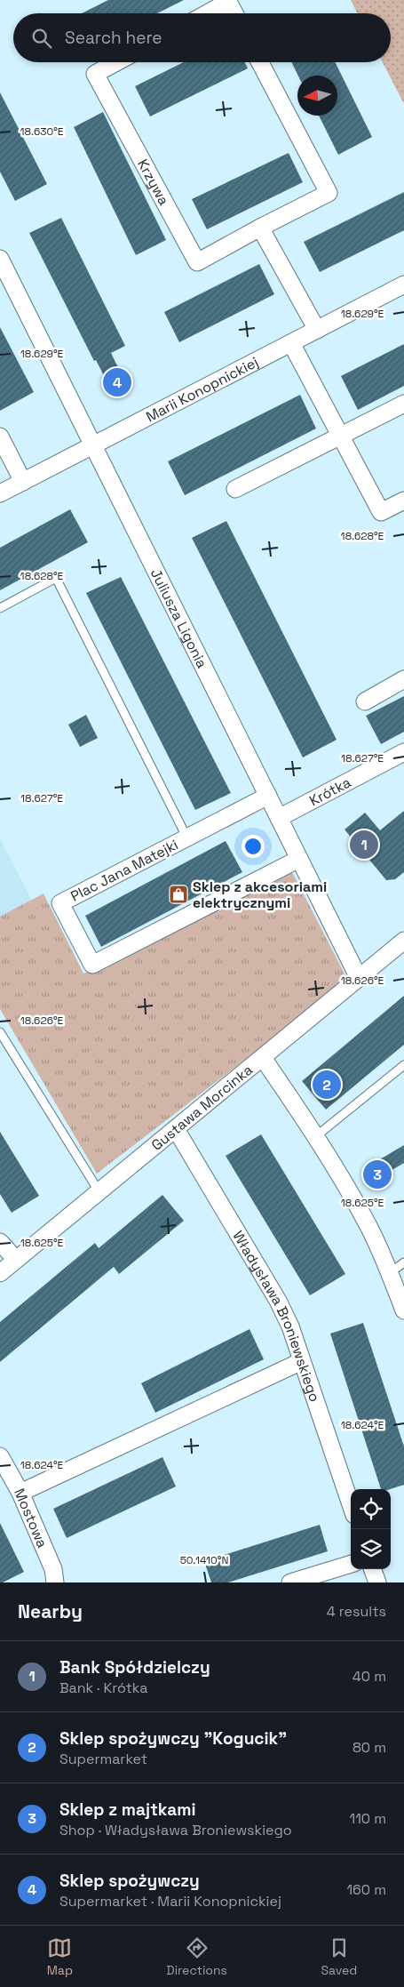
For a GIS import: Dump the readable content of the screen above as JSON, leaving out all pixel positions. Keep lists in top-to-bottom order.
{
  "streets": {
    "street": [
      "Krzywa",
      "Marii Konopnickiej",
      "Juliusza Ligonia",
      "Krótka",
      "Plac Jana Matejki",
      "Gustawa Morcinka",
      "Władysława Broniewskiego",
      "Mostowa"
    ]
  },
  "crossings": [
    ["Marii Konopnickiej", "Juliusza Ligonia"],
    ["Juliusza Ligonia", "Krótka"],
    ["Juliusza Ligonia", "Plac Jana Matejki"],
    ["Juliusza Ligonia", "Gustawa Morcinka"],
    ["Gustawa Morcinka", "Władysława Broniewskiego"]
  ],
  "places": {
    "shop": ["Sklep z akcesoriami elektrycznymi"]
  },
  "north": "left",
  "page": {
    "search": "Search here",
    "pins": [
      "4",
      "1",
      "2",
      "3"
    ],
    "heading": ["Nearby", "4 results"],
    "list": [
      {
        "mark": "1",
        "name": "Bank Spółdzielczy",
        "note": "Bank · Krótka",
        "value": "40 m"
      },
      {
        "mark": "2",
        "name": "Sklep spożywczy \"Kogucik\"",
        "note": "Supermarket",
        "value": "80 m"
      },
      {
        "mark": "3",
        "name": "Sklep z majtkami",
        "note": "Shop · Władysława Broniewskiego",
        "value": "110 m"
      },
      {
        "mark": "4",
        "name": "Sklep spożywczy",
        "note": "Supermarket · Marii Konopnickiej",
        "value": "160 m"
      }
    ],
    "nav": ["Map", "Directions", "Saved"]
  },
  "coordinates": [
    "18.630°E",
    "18.629°E",
    "18.628°E",
    "18.627°E",
    "18.626°E",
    "18.625°E",
    "18.624°E",
    "50.1410°N"
  ]
}
